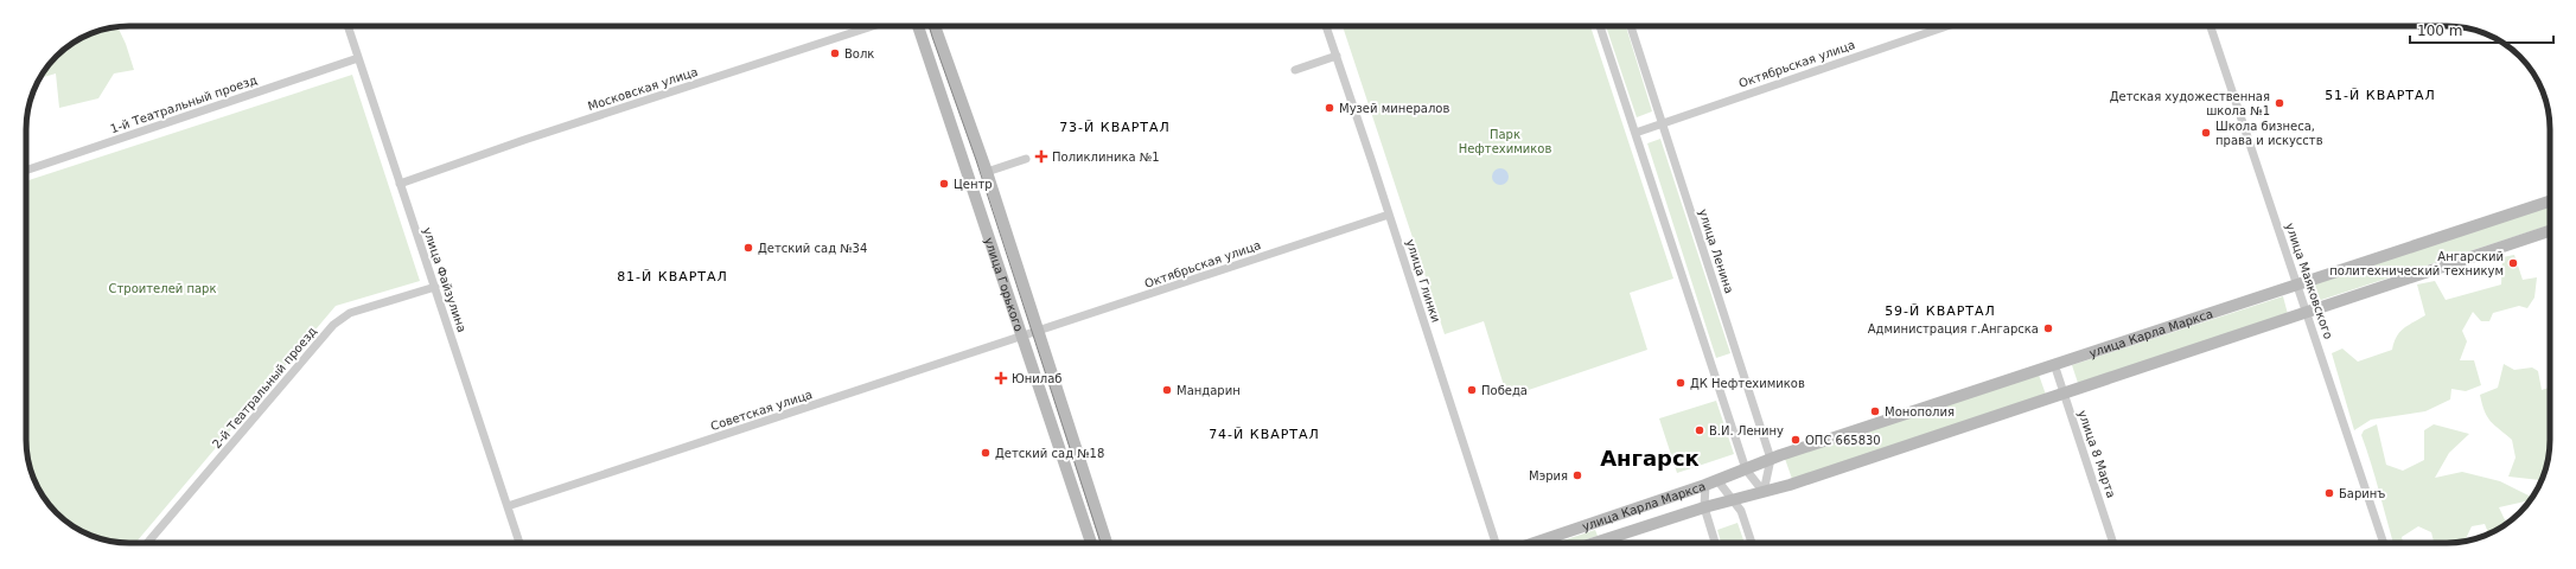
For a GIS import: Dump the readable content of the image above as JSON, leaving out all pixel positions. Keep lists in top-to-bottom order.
{
  "streets": {
    "street": [
      "Октябрьская улица",
      "Московская улица",
      "1-й Театральный проезд",
      "улица Ленина",
      "улица Файзулина",
      "улица Глинки",
      "улица Маяковского",
      "улица Горького",
      "улица Карла Маркса",
      "2-й Театральный проезд",
      "Советская улица",
      "улица 8 Марта"
    ]
  },
  "crossings": [
    ["Октябрьская улица", "улица Ленина"],
    ["Октябрьская улица", "улица Глинки"],
    ["Октябрьская улица", "улица Горького"],
    ["Октябрьская улица", "Советская улица"],
    ["Московская улица", "улица Файзулина"],
    ["1-й Театральный проезд", "улица Файзулина"],
    ["улица Ленина", "улица Карла Маркса"],
    ["улица Файзулина", "2-й Театральный проезд"],
    ["улица Файзулина", "Советская улица"],
    ["улица Маяковского", "улица Карла Маркса"],
    ["улица Горького", "Советская улица"],
    ["улица Карла Маркса", "улица 8 Марта"]
  ],
  "districts": [
    "51-Й КВАРТАЛ",
    "73-Й КВАРТАЛ",
    "81-Й КВАРТАЛ",
    "59-Й КВАРТАЛ",
    "74-Й КВАРТАЛ",
    "Ангарск"
  ],
  "parks": ["Парк Нефтехимиков", "Строителей парк"],
  "places": {
    "other": [
      "Волк",
      "Детская художественная школа №1",
      "Музей минералов",
      "Школа бизнеса, права и искусств",
      "Центр",
      "Детский сад №34",
      "Ангарский политехнический техникум",
      "Администрация г.Ангарска",
      "ДК Нефтехимиков",
      "Мандарин",
      "Победа",
      "Монополия",
      "В.И. Ленину",
      "ОПС 665830",
      "Детский сад №18",
      "Мэрия",
      "Баринъ"
    ],
    "health": ["Поликлиника №1", "Юнилаб"]
  },
  "scale_bar": "100 m"
}
